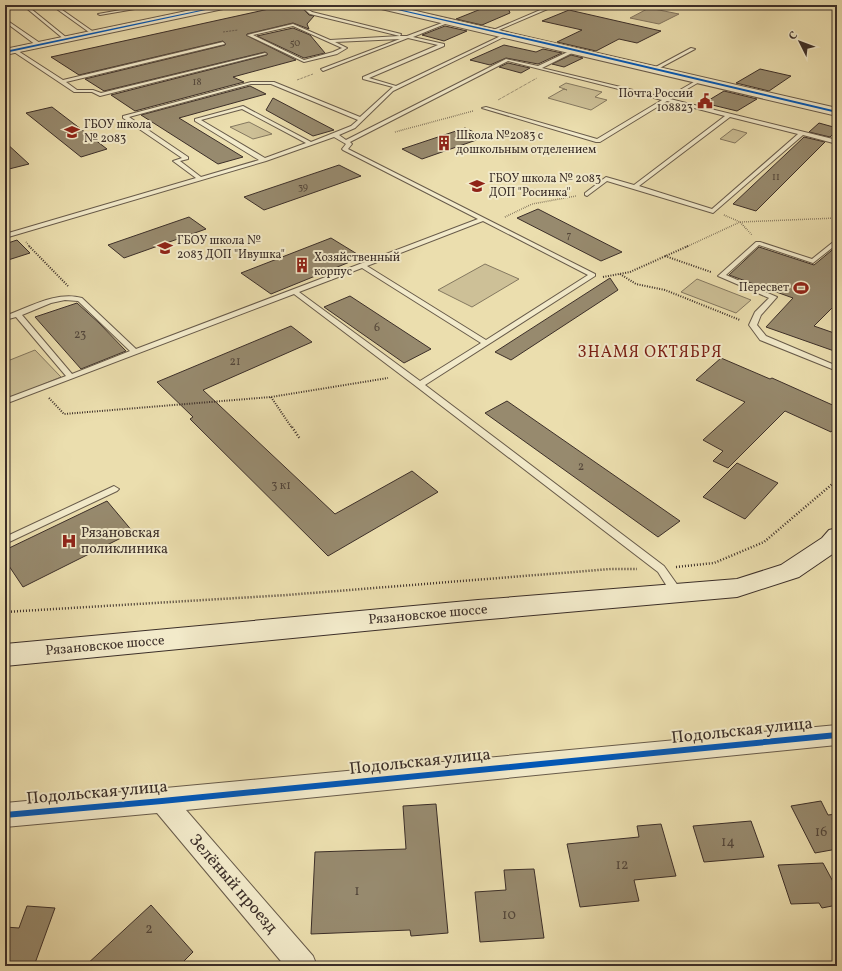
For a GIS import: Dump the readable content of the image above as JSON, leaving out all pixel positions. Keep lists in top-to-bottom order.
{
  "streets": {
    "street": ["Рязановское шоссе", "Подольская улица", "Зелёный проезд"]
  },
  "crossings": [
    ["Подольская улица", "Зелёный проезд"]
  ],
  "districts": ["ЗНАМЯ ОКТЯБРЯ"],
  "places": {
    "public building": ["Почта России 108823"],
    "school or university": ["ГБОУ школа № 2083", "ГБОУ школа № 2083 ДОП \"Росинка\"", "ГБОУ школа № 2083 ДОП \"Ивушка\""],
    "building": ["Школа №2083 с дошкольным отделением", "Хозяйственный корпус"],
    "sports": ["Пересвет"],
    "hospital": ["Рязановская поликлиника"]
  },
  "house_numbers": [
    "50",
    "18",
    "11",
    "39",
    "7",
    "6",
    "23",
    "21",
    "2",
    "3 к1",
    "16",
    "14",
    "12",
    "1",
    "10",
    "2"
  ],
  "north": "top left"
}
